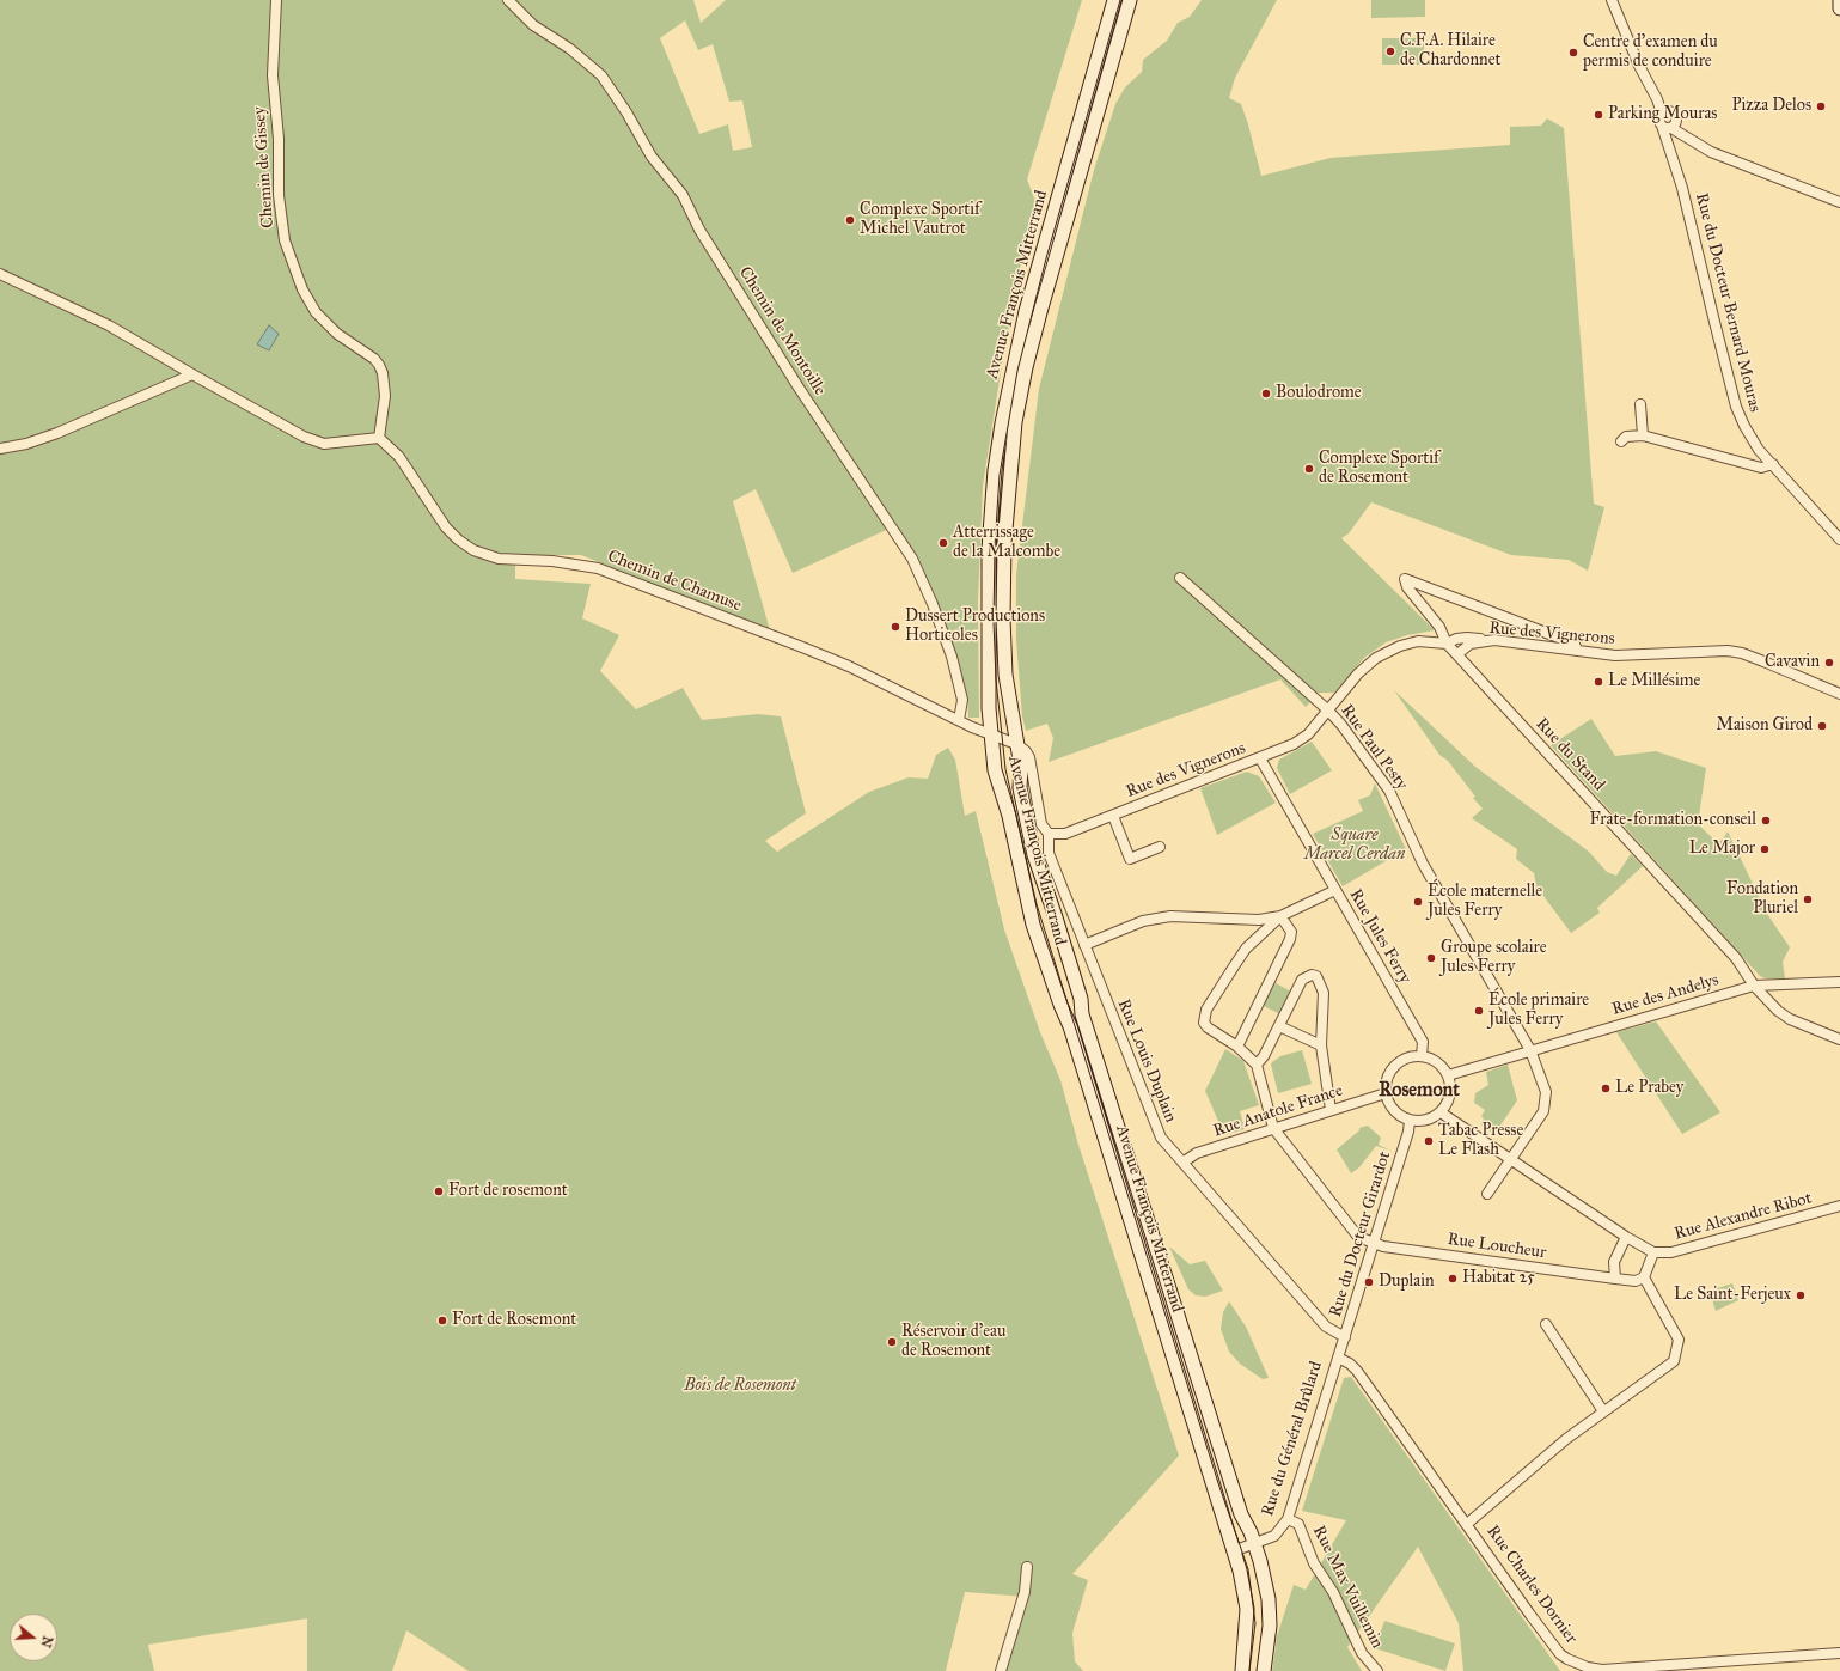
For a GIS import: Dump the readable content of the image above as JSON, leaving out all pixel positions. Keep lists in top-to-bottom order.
{
  "streets": {
    "main road": ["Avenue François Mitterrand"],
    "street": [
      "Chemin de Gissey",
      "Rue du Docteur Bernard Mouras",
      "Chemin de Montoille",
      "Chemin de Chamuse",
      "Rue des Vignerons",
      "Rue Paul Pesty",
      "Rue du Stand",
      "Rue Jules Ferry",
      "Rue des Andelys",
      "Rue Louis Duplain",
      "Rue Anatole France",
      "Rue Alexandre Ribot",
      "Rue du Docteur Girardot",
      "Rue Loucheur",
      "Rue du Général Brûlard",
      "Rue Charles Dornier",
      "Rue Max Vuillemin"
    ]
  },
  "crossings": [
    ["Chemin de Gissey", "Chemin de Chamuse"],
    ["Avenue François Mitterrand", "Chemin de Chamuse"],
    ["Avenue François Mitterrand", "Rue Louis Duplain"],
    ["Avenue François Mitterrand", "Rue du Général Brûlard"],
    ["Chemin de Montoille", "Chemin de Chamuse"],
    ["Chemin de Chamuse", "Rue Louis Duplain"],
    ["Rue des Vignerons", "Rue Paul Pesty"],
    ["Rue des Vignerons", "Rue du Stand"],
    ["Rue des Vignerons", "Rue Jules Ferry"],
    ["Rue des Vignerons", "Rue Louis Duplain"],
    ["Rue Paul Pesty", "Rue des Andelys"],
    ["Rue du Stand", "Rue des Andelys"],
    ["Rue Jules Ferry", "Rue des Andelys"],
    ["Rue Jules Ferry", "Rue Anatole France"],
    ["Rue Jules Ferry", "Rue du Docteur Girardot"],
    ["Rue des Andelys", "Rue Anatole France"],
    ["Rue des Andelys", "Rue du Docteur Girardot"],
    ["Rue Louis Duplain", "Rue Anatole France"],
    ["Rue Louis Duplain", "Rue du Docteur Girardot"],
    ["Rue Anatole France", "Rue du Docteur Girardot"],
    ["Rue du Docteur Girardot", "Rue Loucheur"],
    ["Rue du Docteur Girardot", "Rue du Général Brûlard"],
    ["Rue du Docteur Girardot", "Rue Charles Dornier"],
    ["Rue du Général Brûlard", "Rue Charles Dornier"],
    ["Rue du Général Brûlard", "Rue Max Vuillemin"]
  ],
  "districts": ["Rosemont"],
  "parks": ["Square Marcel Cerdan", "Bois de Rosemont"],
  "places": [
    "C.F.A. Hilaire de Chardonnet",
    "Centre d'examen du permis de conduire",
    "Pizza Delos",
    "Parking Mouras",
    "Complexe Sportif Michel Vautrot",
    "Boulodrome",
    "Complexe Sportif de Rosemont",
    "Atterrissage de la Malcombe",
    "Dussert Productions Horticoles",
    "Cavavin",
    "Le Millésime",
    "Maison Girod",
    "Frate-formation-conseil",
    "Le Major",
    "Fondation Pluriel",
    "École maternelle Jules Ferry",
    "Groupe scolaire Jules Ferry",
    "École primaire Jules Ferry",
    "Le Prabey",
    "Tabac Presse Le Flash",
    "Fort de rosemont",
    "Habitat 25",
    "Duplain",
    "Le Saint-Ferjeux",
    "Fort de Rosemont",
    "Réservoir d'eau de Rosemont"
  ],
  "north": "right"
}
